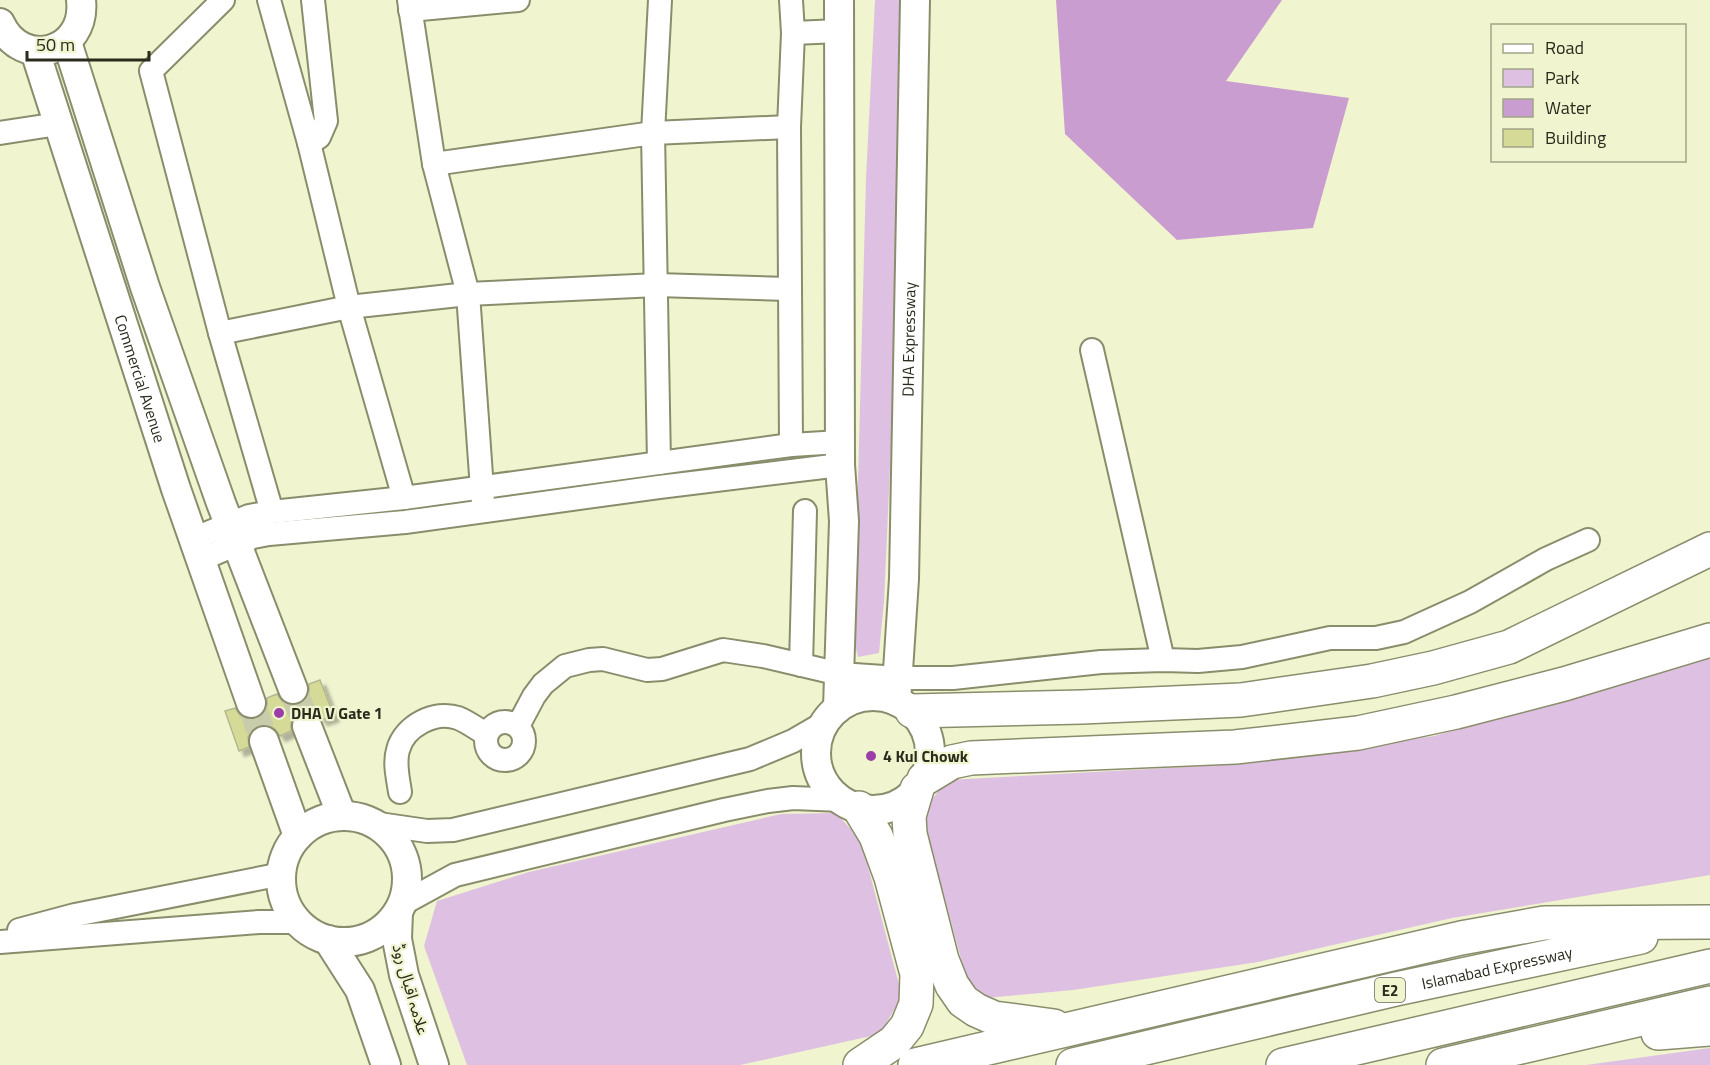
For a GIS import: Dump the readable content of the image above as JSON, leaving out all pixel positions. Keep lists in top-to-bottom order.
{
  "streets": {
    "highway": ["Islamabad Expressway", "E2"],
    "main road": ["DHA Expressway", "Commercial Avenue", "علامہ اقبال روڈ"]
  },
  "places": ["DHA V Gate 1", "4 Kul Chowk"],
  "legend": [
    "Road",
    "Park",
    "Water",
    "Building"
  ],
  "scale_bar": "50 m"
}
